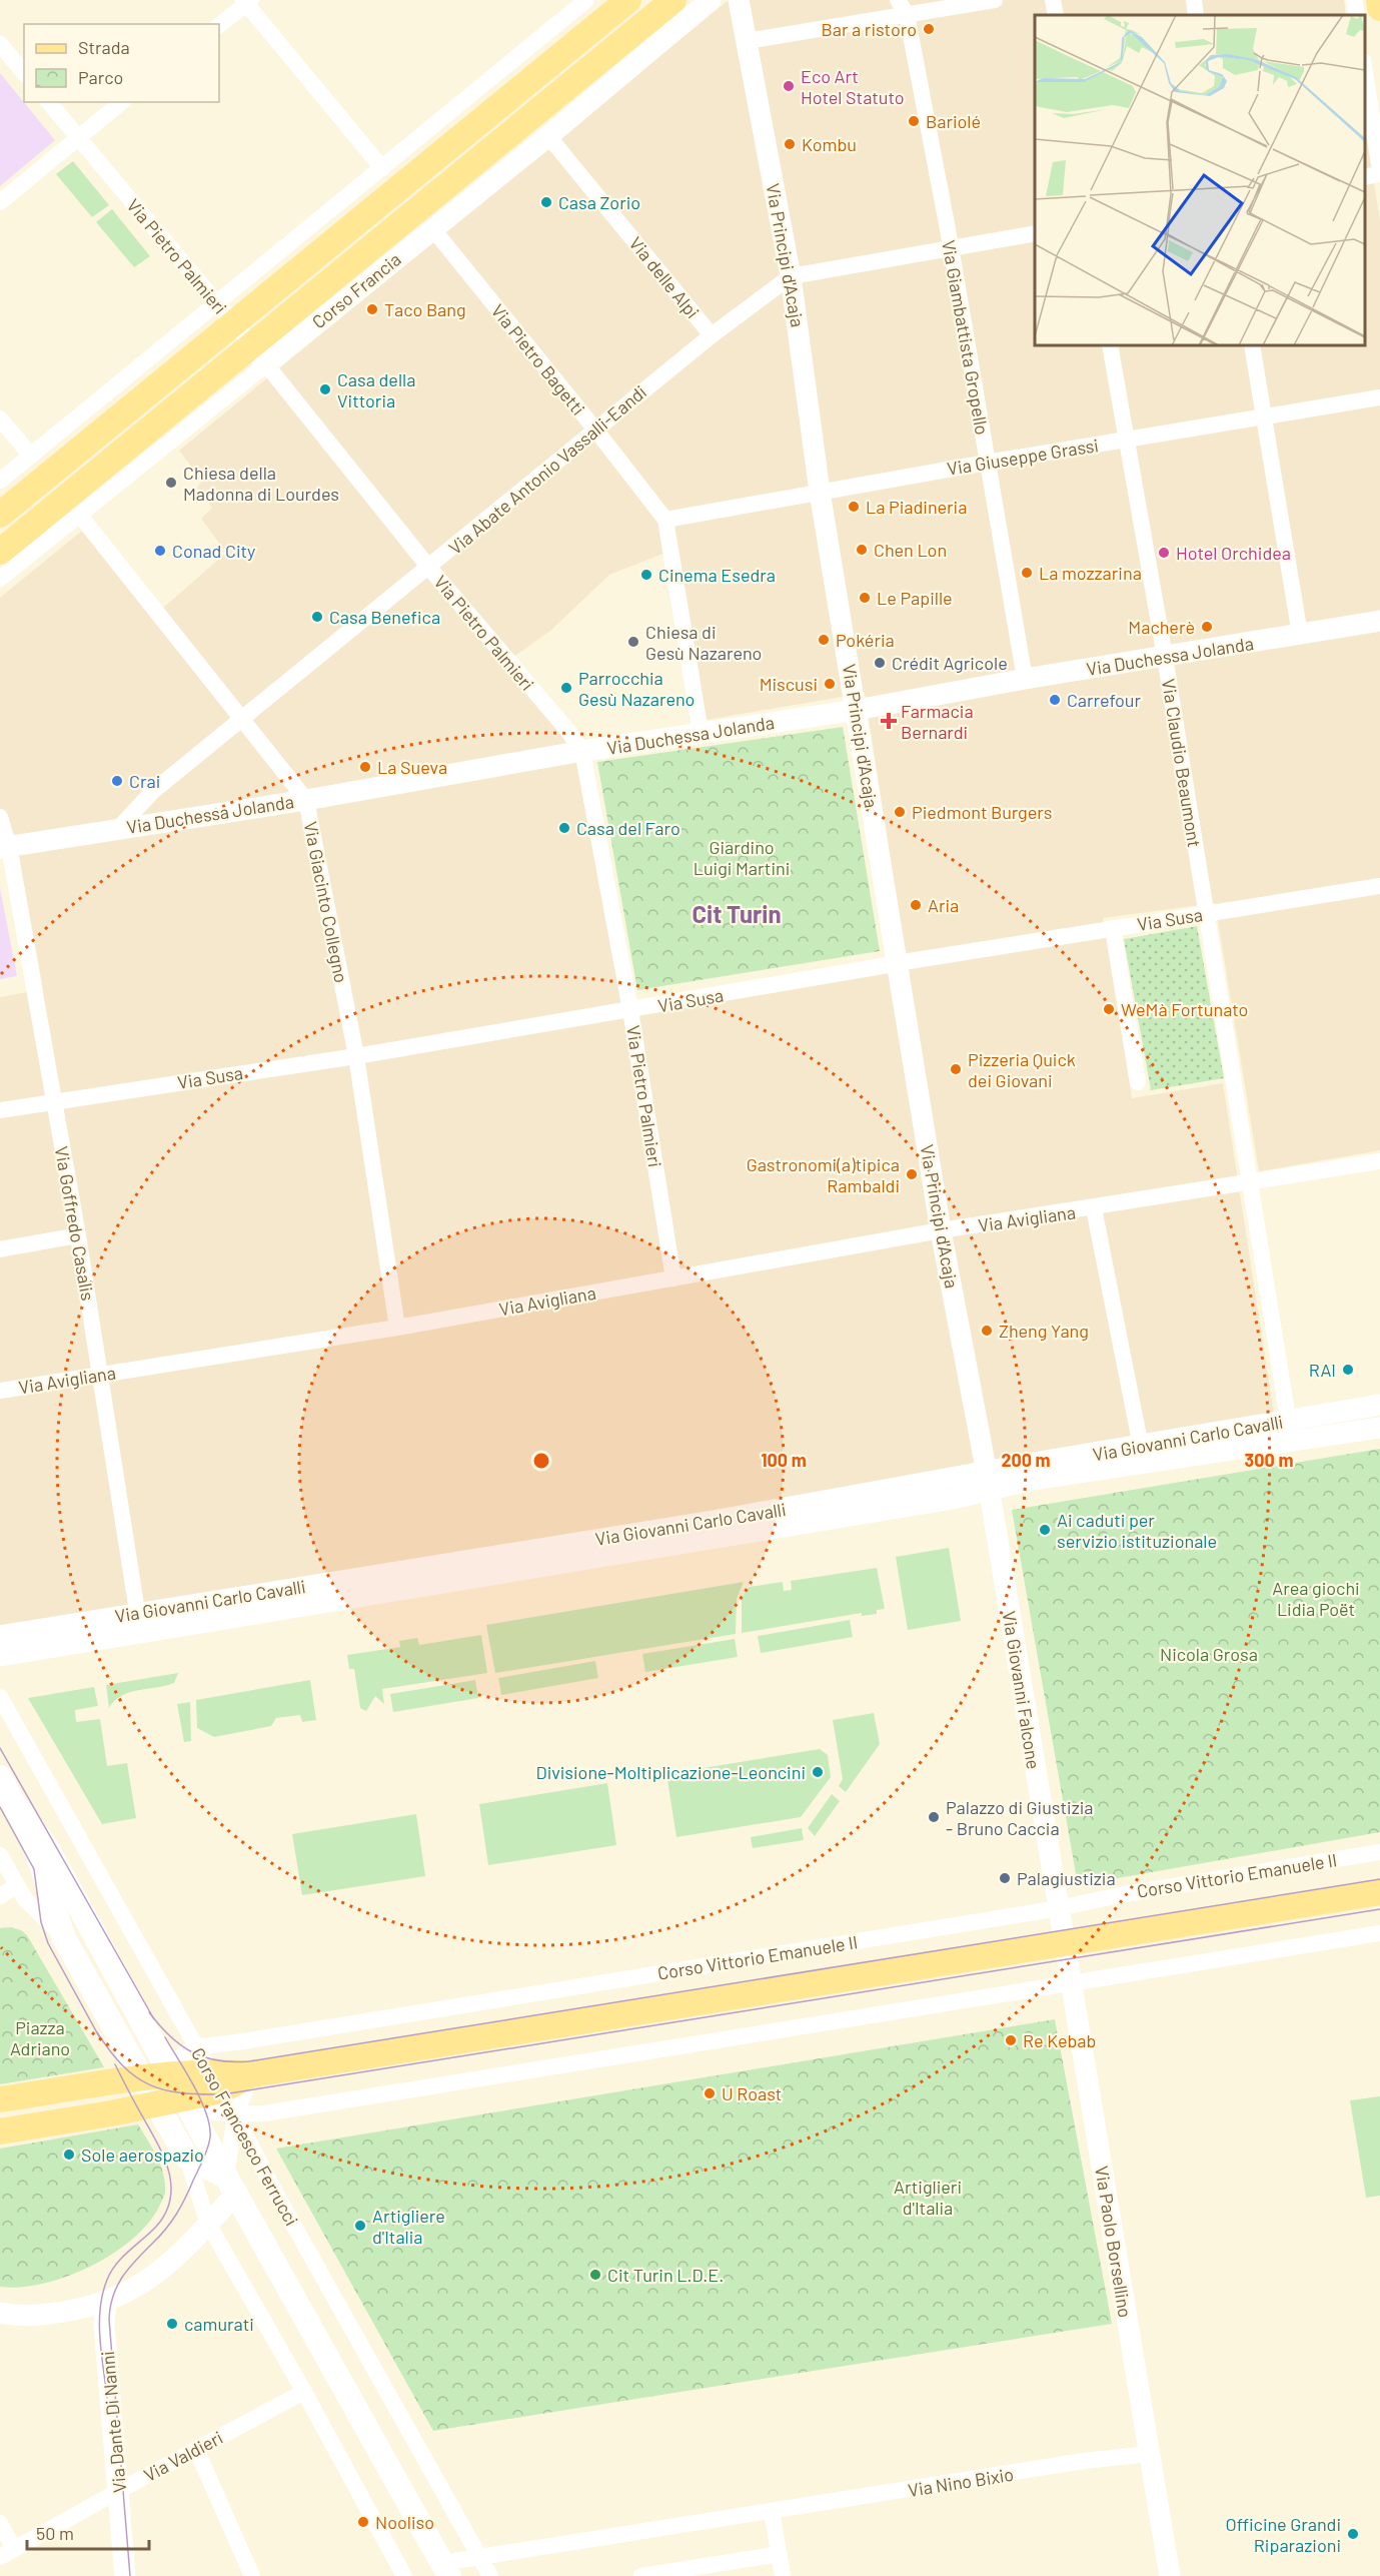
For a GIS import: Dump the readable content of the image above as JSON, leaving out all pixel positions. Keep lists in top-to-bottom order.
{
  "streets": {
    "main road": ["Corso Francia", "Corso Vittorio Emanuele II", "Corso Francesco Ferrucci"],
    "street": [
      "Via Principi d'Acaja",
      "Via Pietro Palmieri",
      "Via delle Alpi",
      "Via Giambattista Gropello",
      "Via Pietro Bagetti",
      "Via Giuseppe Grassi",
      "Via Abate Antonio Vassalli-Eandi",
      "Via Duchessa Jolanda",
      "Via Claudio Beaumont",
      "Via Giacinto Collegno",
      "Via Susa",
      "Via Avigliana",
      "Via Goffredo Casalis",
      "Via Giovanni Carlo Cavalli",
      "Via Giovanni Falcone",
      "Via Paolo Borsellino",
      "Via Dante Di Nanni",
      "Via Valdieri",
      "Via Nino Bixio"
    ]
  },
  "crossings": [
    ["Via Principi d'Acaja", "Via Giuseppe Grassi"],
    ["Via Principi d'Acaja", "Via Abate Antonio Vassalli-Eandi"],
    ["Via Principi d'Acaja", "Via Duchessa Jolanda"],
    ["Via Principi d'Acaja", "Via Susa"],
    ["Via Principi d'Acaja", "Via Avigliana"],
    ["Via Principi d'Acaja", "Via Giovanni Carlo Cavalli"],
    ["Via Principi d'Acaja", "Via Giovanni Falcone"],
    ["Via Pietro Palmieri", "Corso Francia"],
    ["Via Pietro Palmieri", "Via Abate Antonio Vassalli-Eandi"],
    ["Via Pietro Palmieri", "Via Duchessa Jolanda"],
    ["Via Pietro Palmieri", "Via Susa"],
    ["Via Pietro Palmieri", "Via Avigliana"],
    ["Via delle Alpi", "Corso Francia"],
    ["Via delle Alpi", "Via Abate Antonio Vassalli-Eandi"],
    ["Corso Francia", "Via Pietro Bagetti"],
    ["Corso Francia", "Via Giacinto Collegno"],
    ["Via Giambattista Gropello", "Via Giuseppe Grassi"],
    ["Via Giambattista Gropello", "Via Abate Antonio Vassalli-Eandi"],
    ["Via Giambattista Gropello", "Via Duchessa Jolanda"],
    ["Via Pietro Bagetti", "Via Giuseppe Grassi"],
    ["Via Pietro Bagetti", "Via Abate Antonio Vassalli-Eandi"],
    ["Via Pietro Bagetti", "Via Duchessa Jolanda"],
    ["Via Giuseppe Grassi", "Via Claudio Beaumont"],
    ["Via Abate Antonio Vassalli-Eandi", "Via Duchessa Jolanda"],
    ["Via Abate Antonio Vassalli-Eandi", "Via Giacinto Collegno"],
    ["Via Duchessa Jolanda", "Via Claudio Beaumont"],
    ["Via Duchessa Jolanda", "Via Giacinto Collegno"],
    ["Via Duchessa Jolanda", "Via Goffredo Casalis"],
    ["Via Claudio Beaumont", "Via Susa"],
    ["Via Claudio Beaumont", "Via Avigliana"],
    ["Via Giacinto Collegno", "Via Susa"],
    ["Via Giacinto Collegno", "Via Avigliana"],
    ["Via Susa", "Via Goffredo Casalis"],
    ["Via Avigliana", "Via Goffredo Casalis"],
    ["Via Avigliana", "Via Giovanni Carlo Cavalli"],
    ["Via Goffredo Casalis", "Via Giovanni Carlo Cavalli"],
    ["Via Giovanni Carlo Cavalli", "Via Giovanni Falcone"],
    ["Via Giovanni Falcone", "Corso Vittorio Emanuele II"],
    ["Via Giovanni Falcone", "Via Paolo Borsellino"],
    ["Corso Vittorio Emanuele II", "Corso Francesco Ferrucci"],
    ["Corso Vittorio Emanuele II", "Via Paolo Borsellino"],
    ["Corso Francesco Ferrucci", "Via Nino Bixio"],
    ["Via Paolo Borsellino", "Via Nino Bixio"],
    ["Via Dante Di Nanni", "Via Valdieri"]
  ],
  "districts": ["Cit Turin"],
  "parks": [
    "Giardino Luigi Martini",
    "Area giochi Lidia Poët",
    "Nicola Grosa",
    "Piazza Adriano",
    "Artiglieri d'Italia"
  ],
  "places": {
    "other": [
      "Bar a ristoro",
      "Eco Art Hotel Statuto",
      "Bariolé",
      "Kombu",
      "Casa Zorio",
      "Taco Bang",
      "Casa della Vittoria",
      "Chiesa della Madonna di Lourdes",
      "La Piadineria",
      "Chen Lon",
      "Conad City",
      "Hotel Orchidea",
      "La mozzarina",
      "Cinema Esedra",
      "Le Papille",
      "Casa Benefica",
      "Macherè",
      "Pokéria",
      "Chiesa di Gesù Nazareno",
      "Crédit Agricole",
      "Miscusi",
      "Parrocchia Gesù Nazareno",
      "Carrefour",
      "La Sueva",
      "Crai",
      "Piedmont Burgers",
      "Casa del Faro",
      "Aria",
      "WeMà Fortunato",
      "Pizzeria Quick dei Giovani",
      "Gastronomi(a)tipica Rambaldi",
      "Zheng Yang",
      "RAI",
      "Ai caduti per servizio istituzionale",
      "Divisione-Moltiplicazione-Leoncini",
      "Palazzo di Giustizia - Bruno Caccia",
      "Palagiustizia",
      "Re Kebab",
      "U Roast",
      "Sole aerospazio",
      "Artigliere d'Italia",
      "Cit Turin L.D.E.",
      "camurati",
      "Nooliso",
      "Officine Grandi Riparazioni"
    ],
    "health": ["Farmacia Bernardi"]
  },
  "legend": ["Strada", "Parco"],
  "scale_bar": "50 m",
  "rings": ["100 m", "200 m", "300 m"]
}
